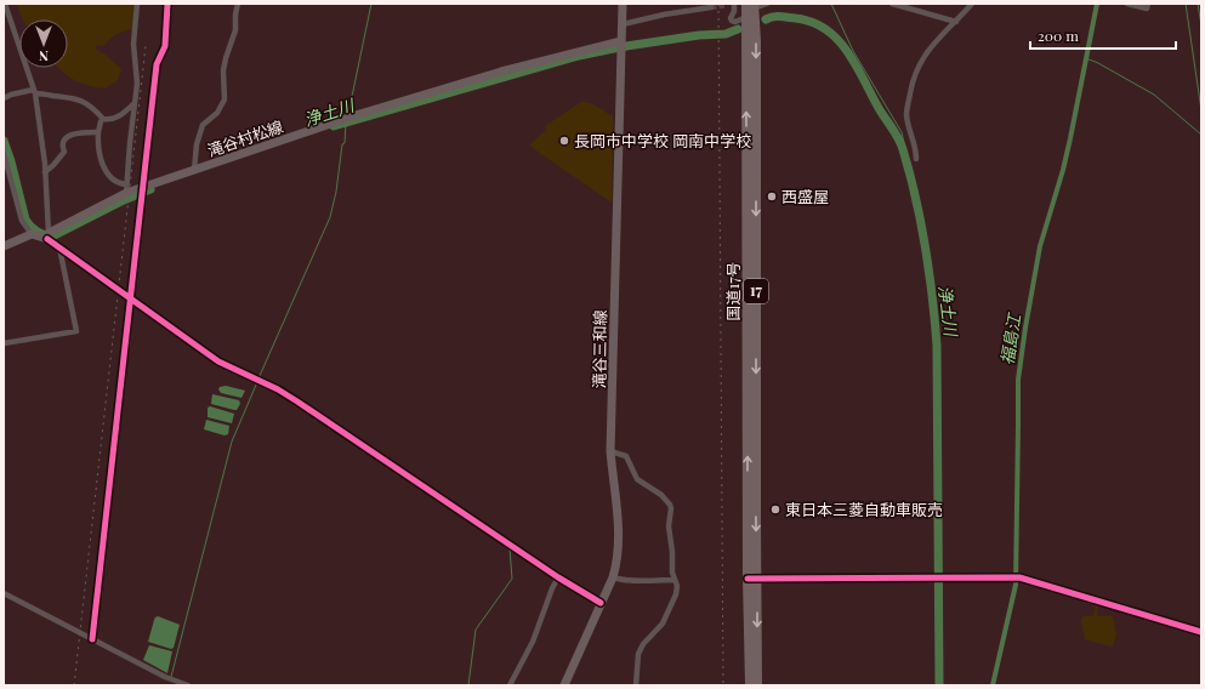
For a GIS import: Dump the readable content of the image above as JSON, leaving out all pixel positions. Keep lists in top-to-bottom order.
{
  "streets": {
    "highway": ["国道17号", "17"],
    "main road": ["滝谷村松線", "滝谷三和線"]
  },
  "crossings": [
    ["滝谷村松線", "滝谷三和線"],
    ["国道17号", "17"]
  ],
  "water": ["浄土川", "福島江"],
  "places": ["長岡市中学校 岡南中学校", "西盛屋", "東日本三菱自動車販売"],
  "scale_bar": "200 m",
  "north": "bottom"
}
